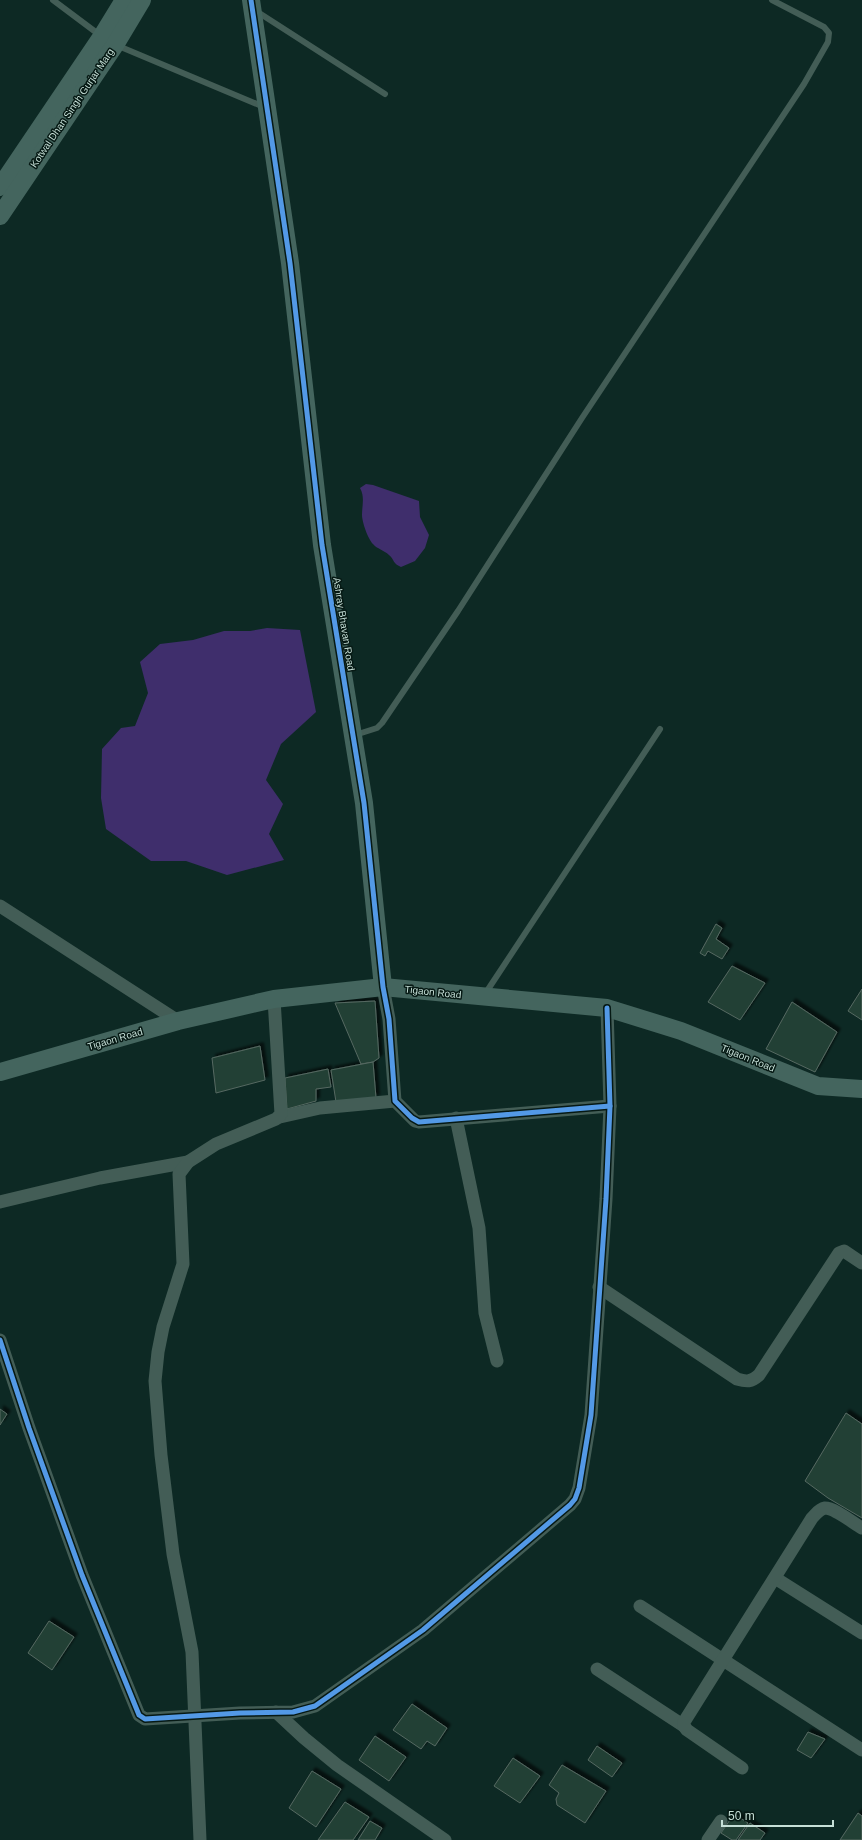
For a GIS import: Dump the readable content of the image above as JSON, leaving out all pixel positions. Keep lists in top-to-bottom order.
{
  "streets": {
    "street": ["Kotwal Dhan Singh Gurjar Marg", "Ashray Bhavan Road", "Tigaon Road"]
  },
  "crossings": [
    ["Ashray Bhavan Road", "Tigaon Road"]
  ],
  "scale_bar": "50 m"
}
